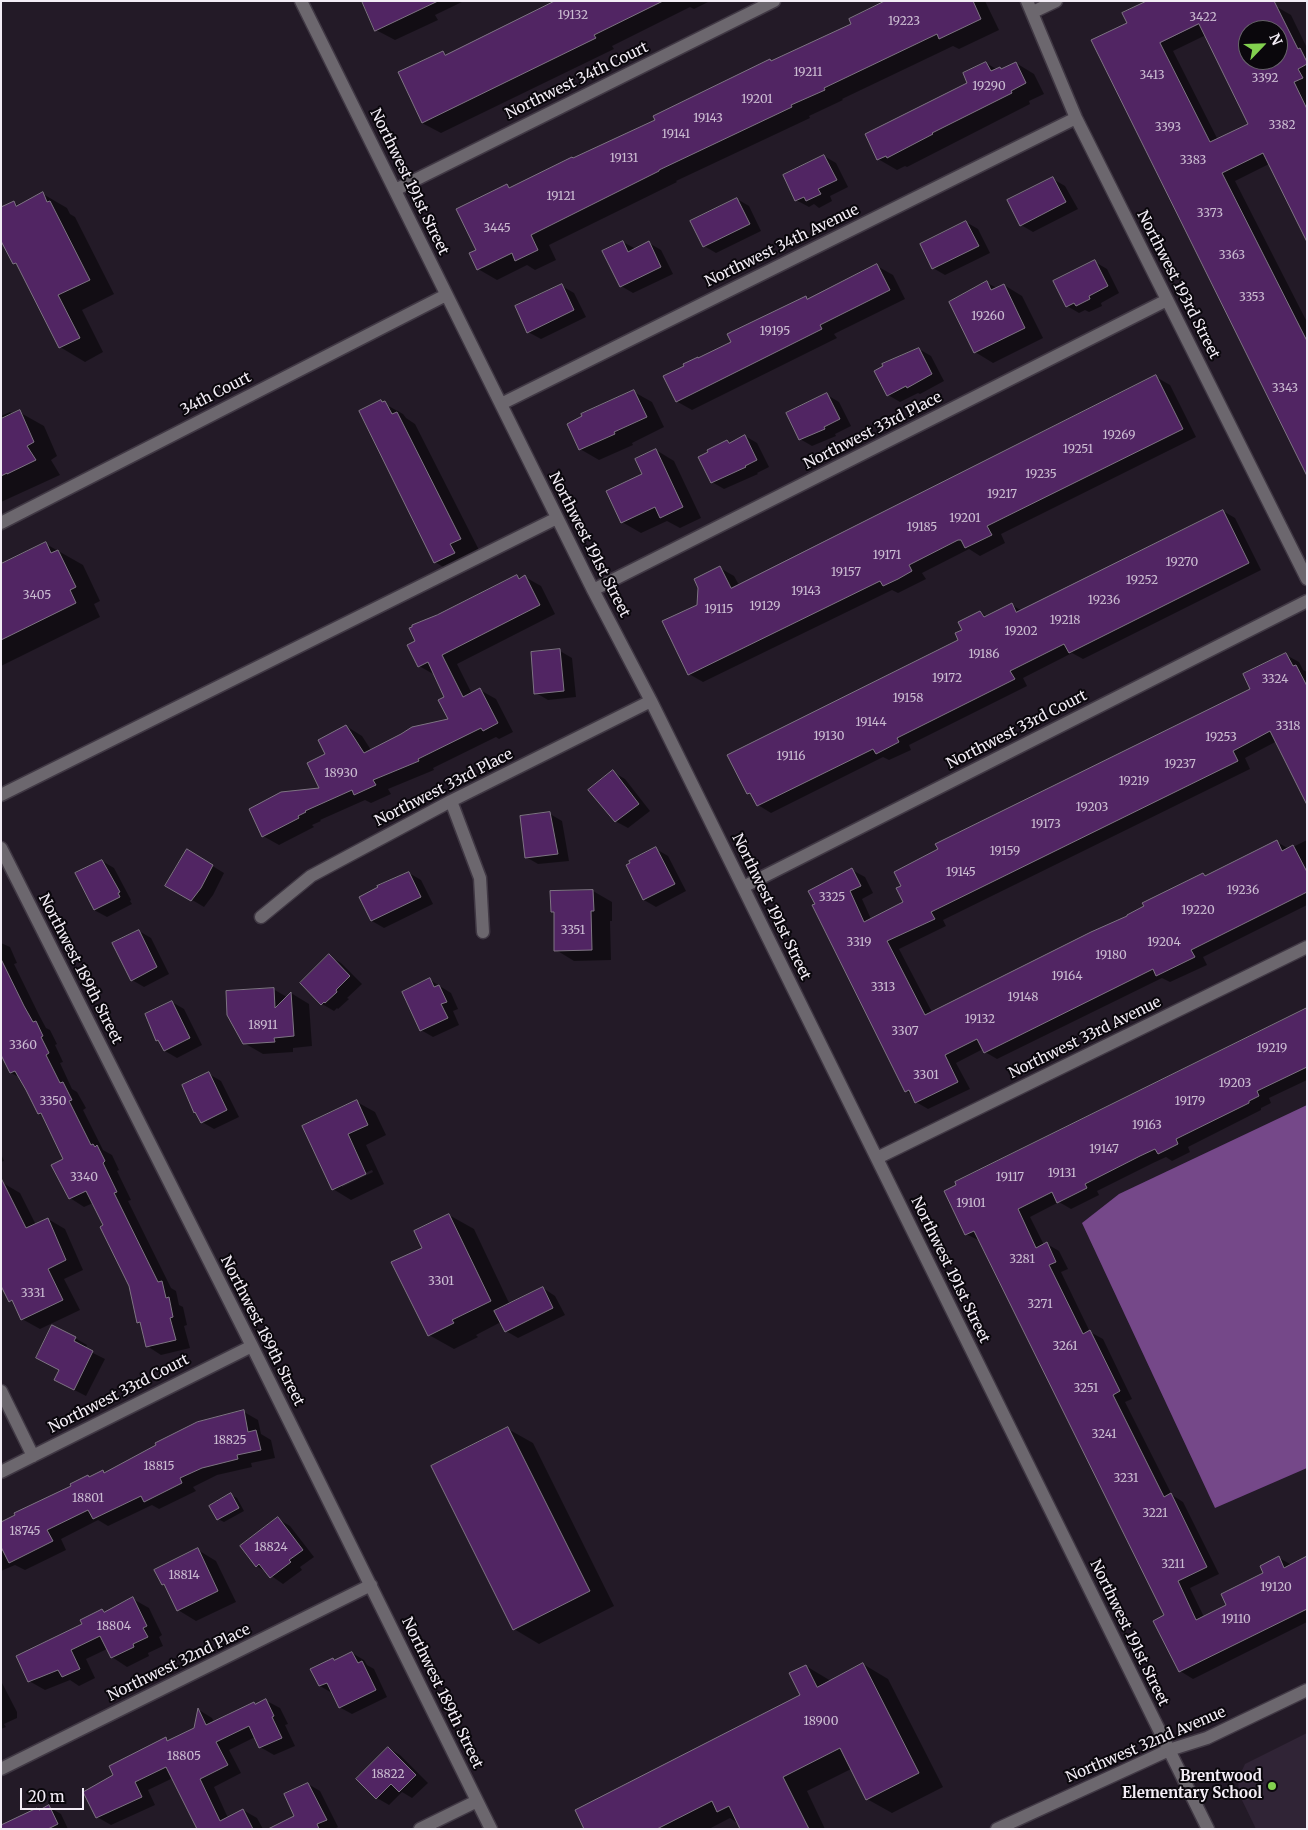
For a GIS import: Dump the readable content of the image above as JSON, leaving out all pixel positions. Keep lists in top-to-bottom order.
{
  "streets": {
    "street": [
      "Northwest 34th Court",
      "Northwest 191st Street",
      "Northwest 34th Avenue",
      "Northwest 193rd Street",
      "34th Court",
      "Northwest 33rd Place",
      "Northwest 33rd Court",
      "Northwest 189th Street",
      "Northwest 33rd Avenue",
      "Northwest 32nd Place",
      "Northwest 32nd Avenue"
    ]
  },
  "crossings": [
    ["Northwest 34th Court", "Northwest 191st Street"],
    ["Northwest 191st Street", "Northwest 34th Avenue"],
    ["Northwest 191st Street", "34th Court"],
    ["Northwest 191st Street", "Northwest 33rd Place"],
    ["Northwest 191st Street", "Northwest 33rd Court"],
    ["Northwest 191st Street", "Northwest 33rd Avenue"],
    ["Northwest 191st Street", "Northwest 32nd Avenue"],
    ["Northwest 34th Avenue", "Northwest 193rd Street"],
    ["Northwest 193rd Street", "Northwest 33rd Place"],
    ["Northwest 33rd Court", "Northwest 189th Street"],
    ["Northwest 189th Street", "Northwest 32nd Place"]
  ],
  "places": ["Brentwood Elementary School"],
  "house_numbers": [
    "19132",
    "3422",
    "19223",
    "19211",
    "3413",
    "3392",
    "19290",
    "19201",
    "19143",
    "3382",
    "3393",
    "19141",
    "19131",
    "3383",
    "19121",
    "3373",
    "3445",
    "3363",
    "3353",
    "19260",
    "19195",
    "3343",
    "19269",
    "19251",
    "19235",
    "19217",
    "19201",
    "19185",
    "19171",
    "19270",
    "19157",
    "19252",
    "19143",
    "3405",
    "19236",
    "19129",
    "19115",
    "19218",
    "19202",
    "19186",
    "19172",
    "3324",
    "19158",
    "19144",
    "3318",
    "19130",
    "19253",
    "19116",
    "19237",
    "18930",
    "19219",
    "19203",
    "19173",
    "19159",
    "19145",
    "19236",
    "3325",
    "19220",
    "3351",
    "3319",
    "19204",
    "19180",
    "19164",
    "3313",
    "19148",
    "19132",
    "18911",
    "3307",
    "3360",
    "19219",
    "3301",
    "19203",
    "3350",
    "19179",
    "19163",
    "19147",
    "19131",
    "3340",
    "19117",
    "19101",
    "3281",
    "3301",
    "3331",
    "3271",
    "3261",
    "3251",
    "3241",
    "18825",
    "18815",
    "3231",
    "18801",
    "3221",
    "18745",
    "18824",
    "3211",
    "18814",
    "19120",
    "19110",
    "18804",
    "18900",
    "18805",
    "18822"
  ],
  "scale_bar": "20 m",
  "north": "top right"
}
